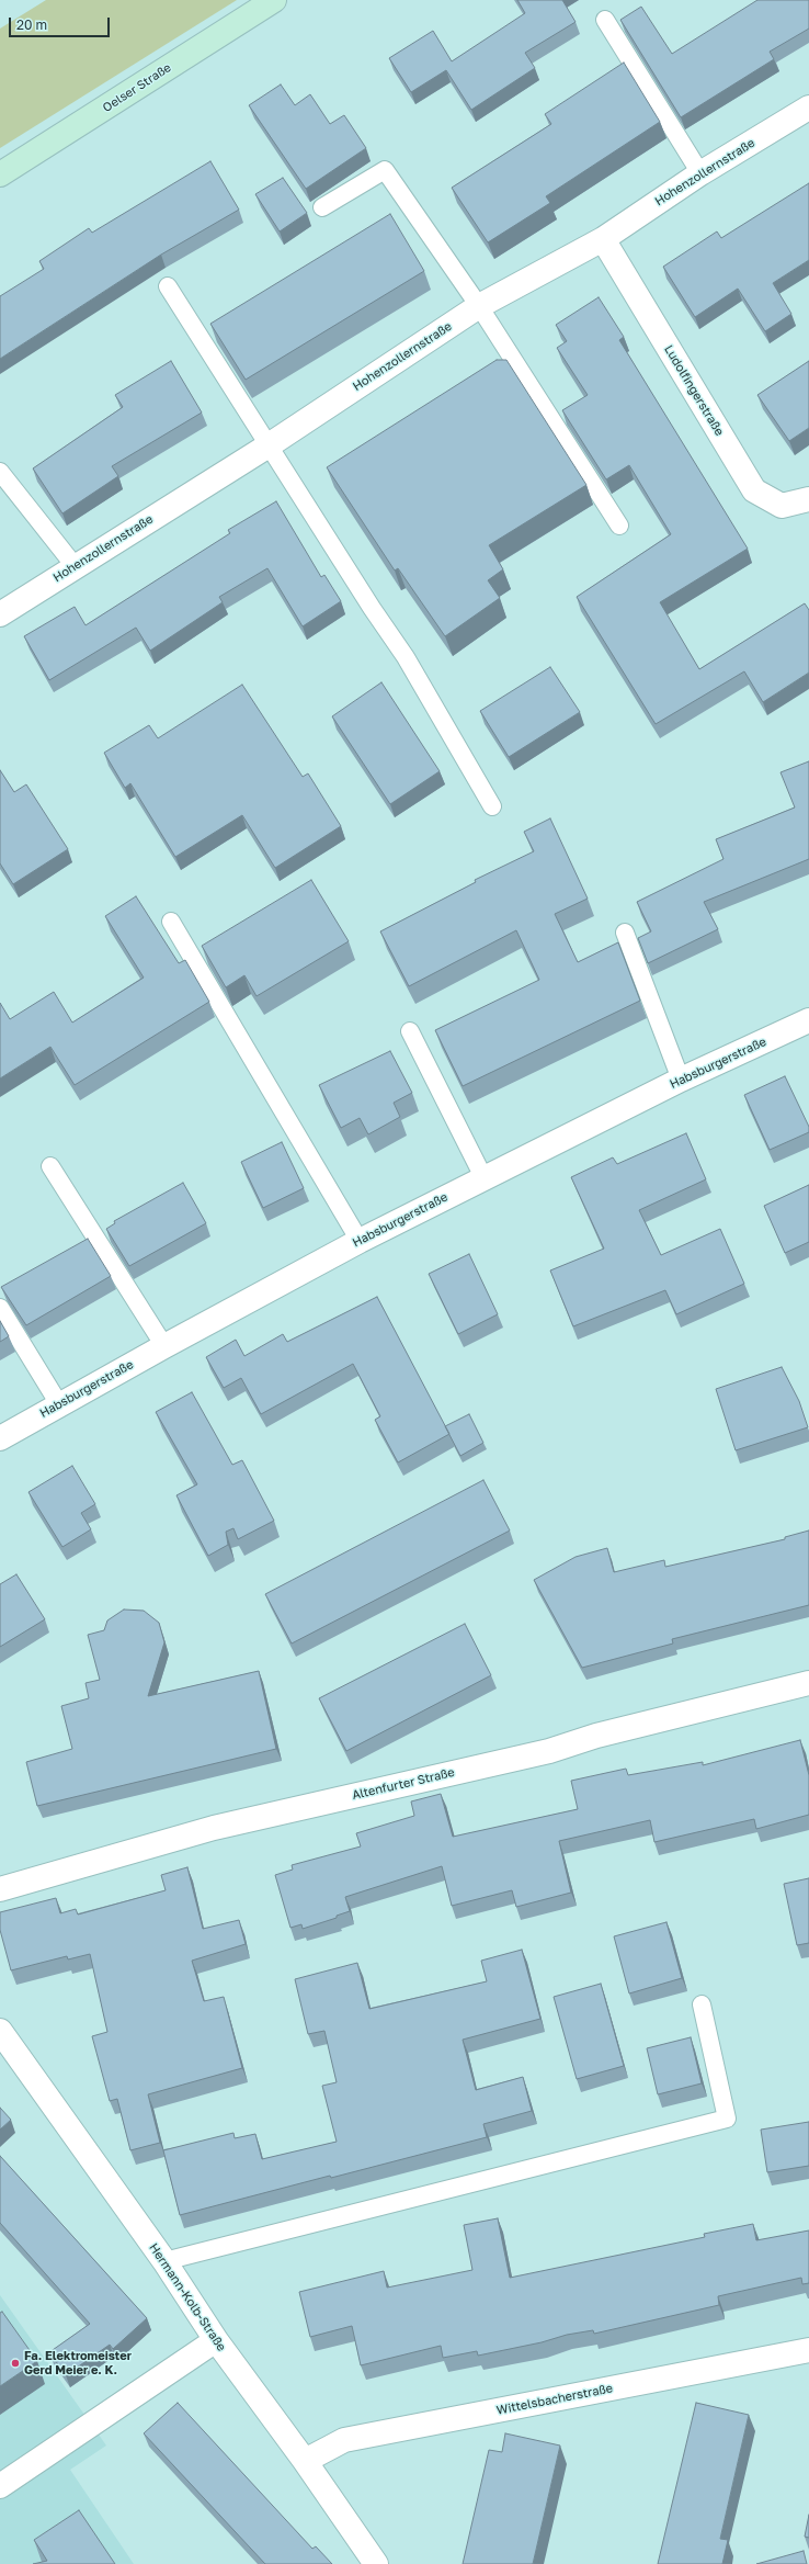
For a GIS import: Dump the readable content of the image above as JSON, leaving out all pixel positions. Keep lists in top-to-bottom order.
{
  "streets": {
    "main road": ["Oelser Straße"],
    "street": [
      "Hohenzollernstraße",
      "Ludolfingerstraße",
      "Habsburgerstraße",
      "Altenfurter Straße",
      "Hermann-Kolb-Straße",
      "Wittelsbacherstraße"
    ]
  },
  "crossings": [
    ["Hohenzollernstraße", "Ludolfingerstraße"],
    ["Hermann-Kolb-Straße", "Wittelsbacherstraße"]
  ],
  "places": ["Fa. Elektromeister Gerd Meier e. K."],
  "scale_bar": "20 m"
}
